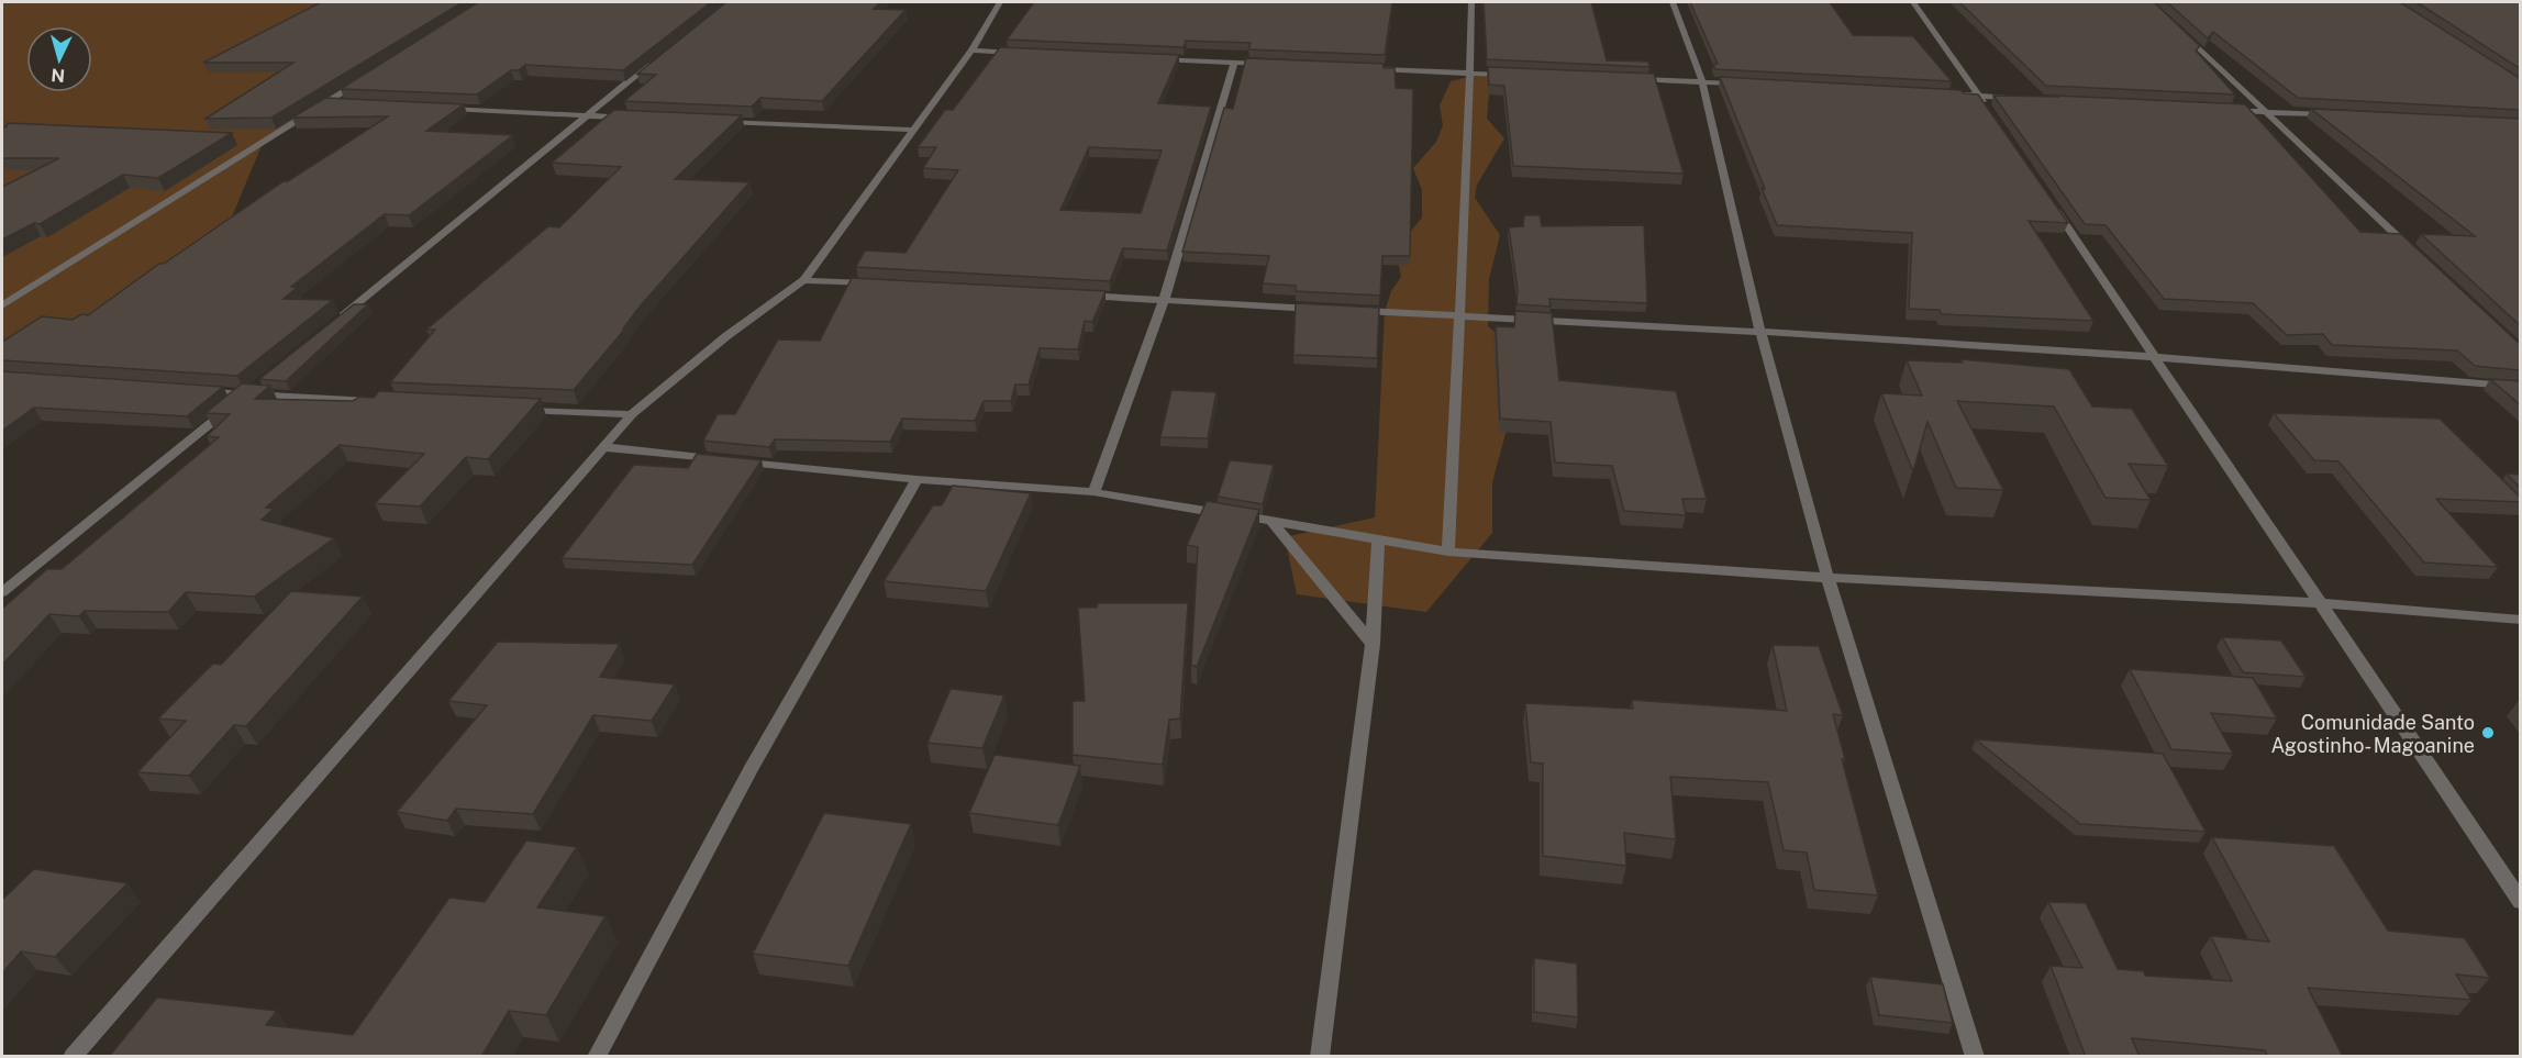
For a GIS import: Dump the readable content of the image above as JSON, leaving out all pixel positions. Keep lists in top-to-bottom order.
{
  "places": ["Comunidade Santo Agostinho- Magoanine"],
  "north": "bottom"
}
